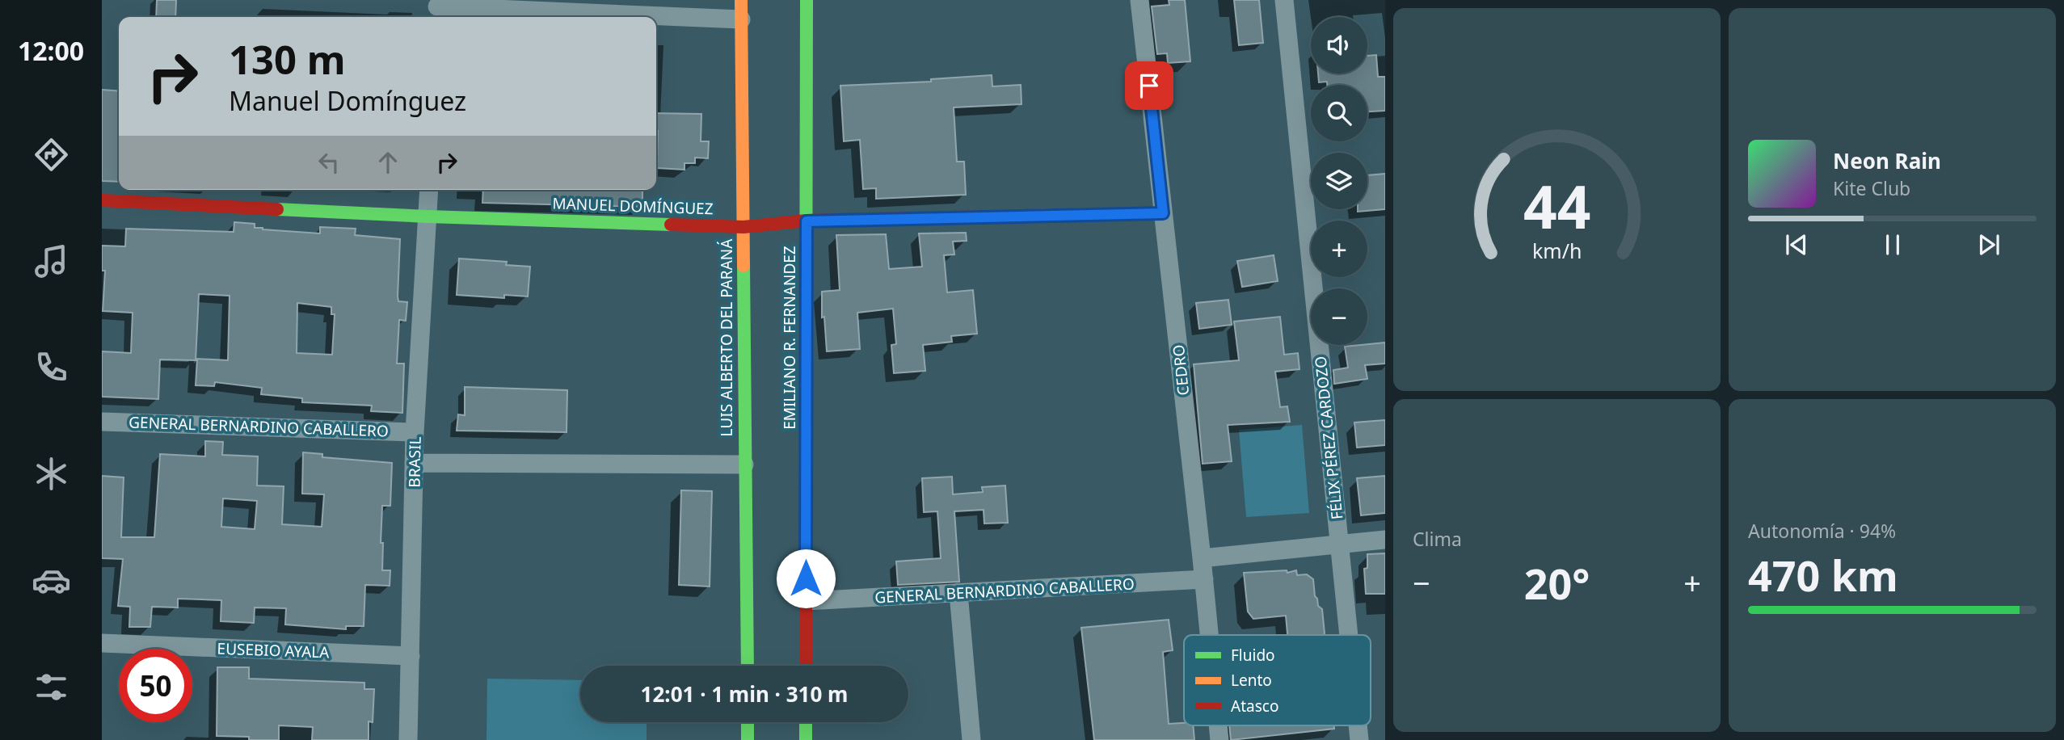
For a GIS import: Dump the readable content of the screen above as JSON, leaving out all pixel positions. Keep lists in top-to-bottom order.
{
  "streets": {
    "main road": ["MANUEL DOMÍNGUEZ", "LUIS ALBERTO DEL PARANÁ", "EMILIANO R. FERNANDEZ"],
    "street": [
      "CEDRO",
      "GENERAL BERNARDINO CABALLERO",
      "FÉLIX PÉREZ CARDOZO",
      "BRASIL",
      "EUSEBIO AYALA"
    ]
  },
  "crossings": [
    ["MANUEL DOMÍNGUEZ", "LUIS ALBERTO DEL PARANÁ"],
    ["MANUEL DOMÍNGUEZ", "EMILIANO R. FERNANDEZ"],
    ["MANUEL DOMÍNGUEZ", "CEDRO"],
    ["MANUEL DOMÍNGUEZ", "BRASIL"],
    ["EMILIANO R. FERNANDEZ", "GENERAL BERNARDINO CABALLERO"],
    ["CEDRO", "GENERAL BERNARDINO CABALLERO"],
    ["GENERAL BERNARDINO CABALLERO", "BRASIL"],
    ["BRASIL", "EUSEBIO AYALA"]
  ],
  "legend": ["Fluido", "Lento", "Atasco"],
  "page": {
    "tabs": "12:00",
    "map_buttons": ["+", "−"],
    "turn": ["130 m", "Manuel Domínguez"],
    "song": ["Neon Rain", "Kite Club"],
    "tile": [
      "Clima",
      ["Autonomía · 94%", "470 km"]
    ],
    "heat": ["−", "20°", "+"],
    "limit": "50",
    "trip": "12:01 · 1 min · 310 m",
    "gauge": ["44", "km/h"]
  }
}
